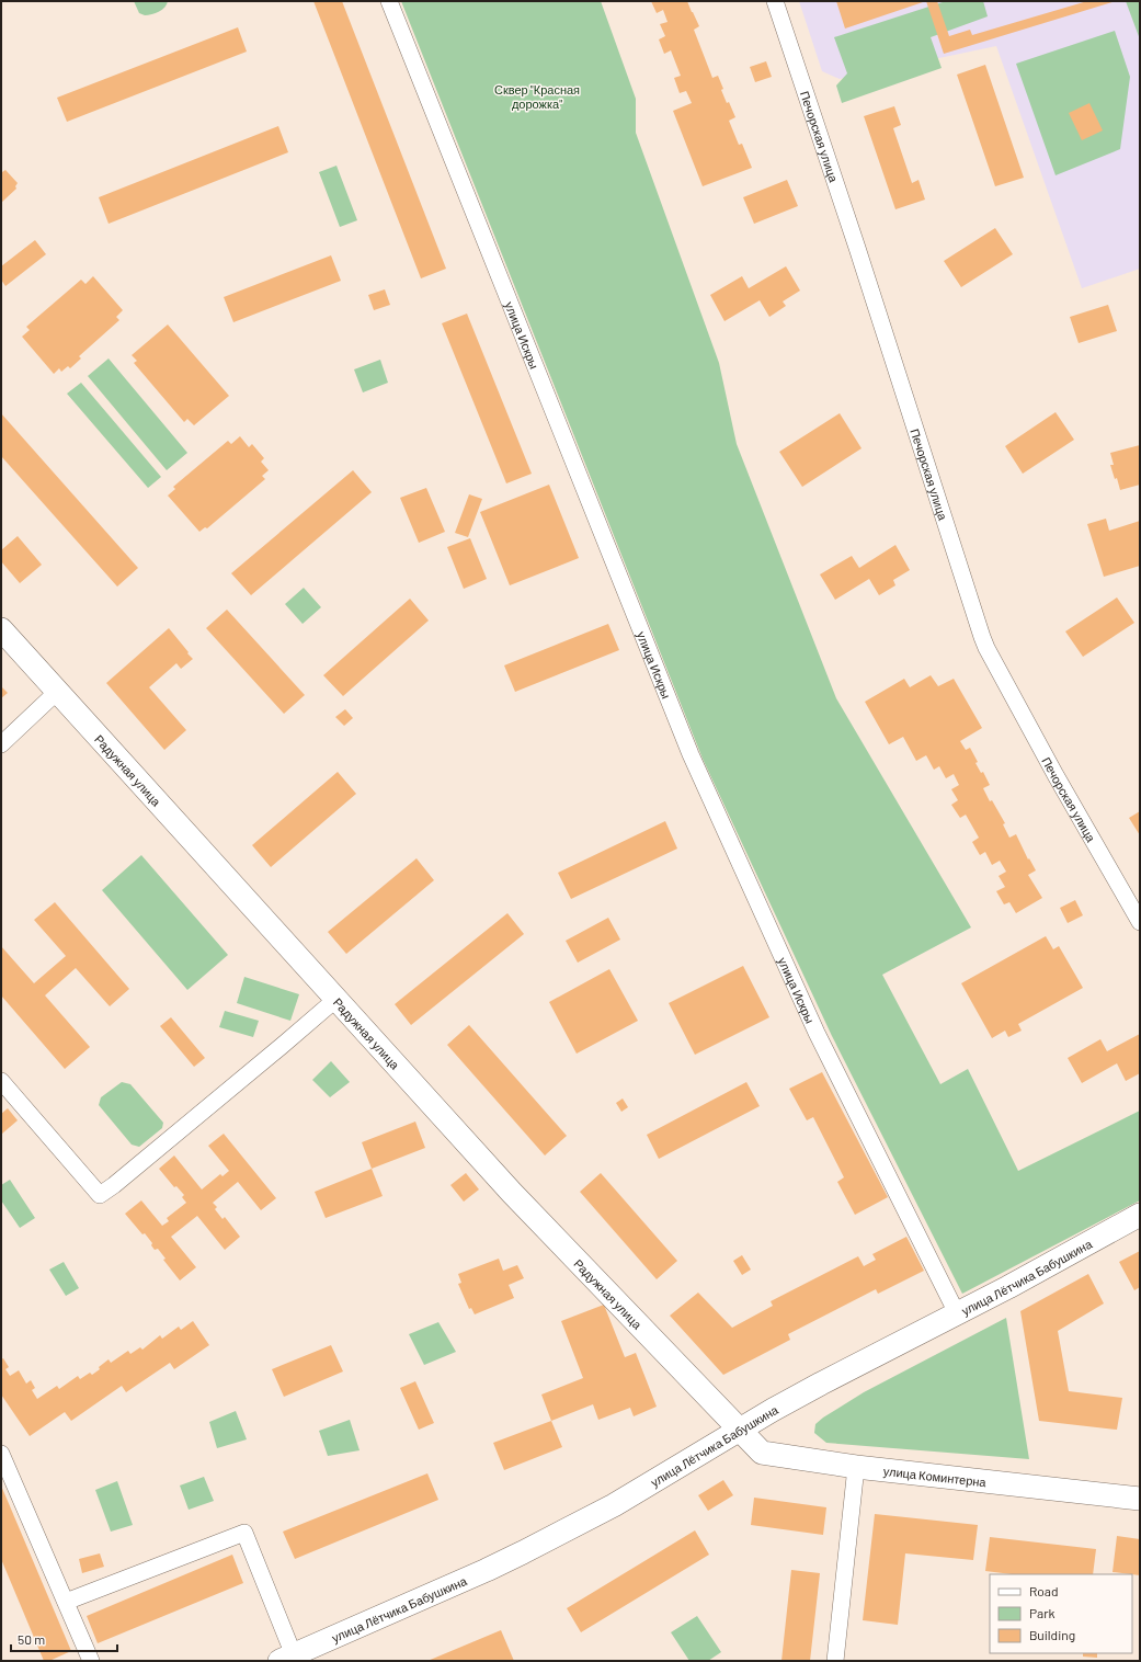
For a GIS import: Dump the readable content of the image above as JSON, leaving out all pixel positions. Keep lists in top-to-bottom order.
{
  "streets": {
    "street": [
      "Печорская улица",
      "улица Искры",
      "Радужная улица",
      "улица Лётчика Бабушкина",
      "улица Коминтерна"
    ]
  },
  "crossings": [
    ["улица Искры", "улица Лётчика Бабушкина"],
    ["Радужная улица", "улица Лётчика Бабушкина"],
    ["Радужная улица", "улица Коминтерна"],
    ["улица Лётчика Бабушкина", "улица Коминтерна"]
  ],
  "parks": ["Сквер \"Красная дорожка\""],
  "legend": ["Road", "Park", "Building"],
  "scale_bar": "50 m"
}
